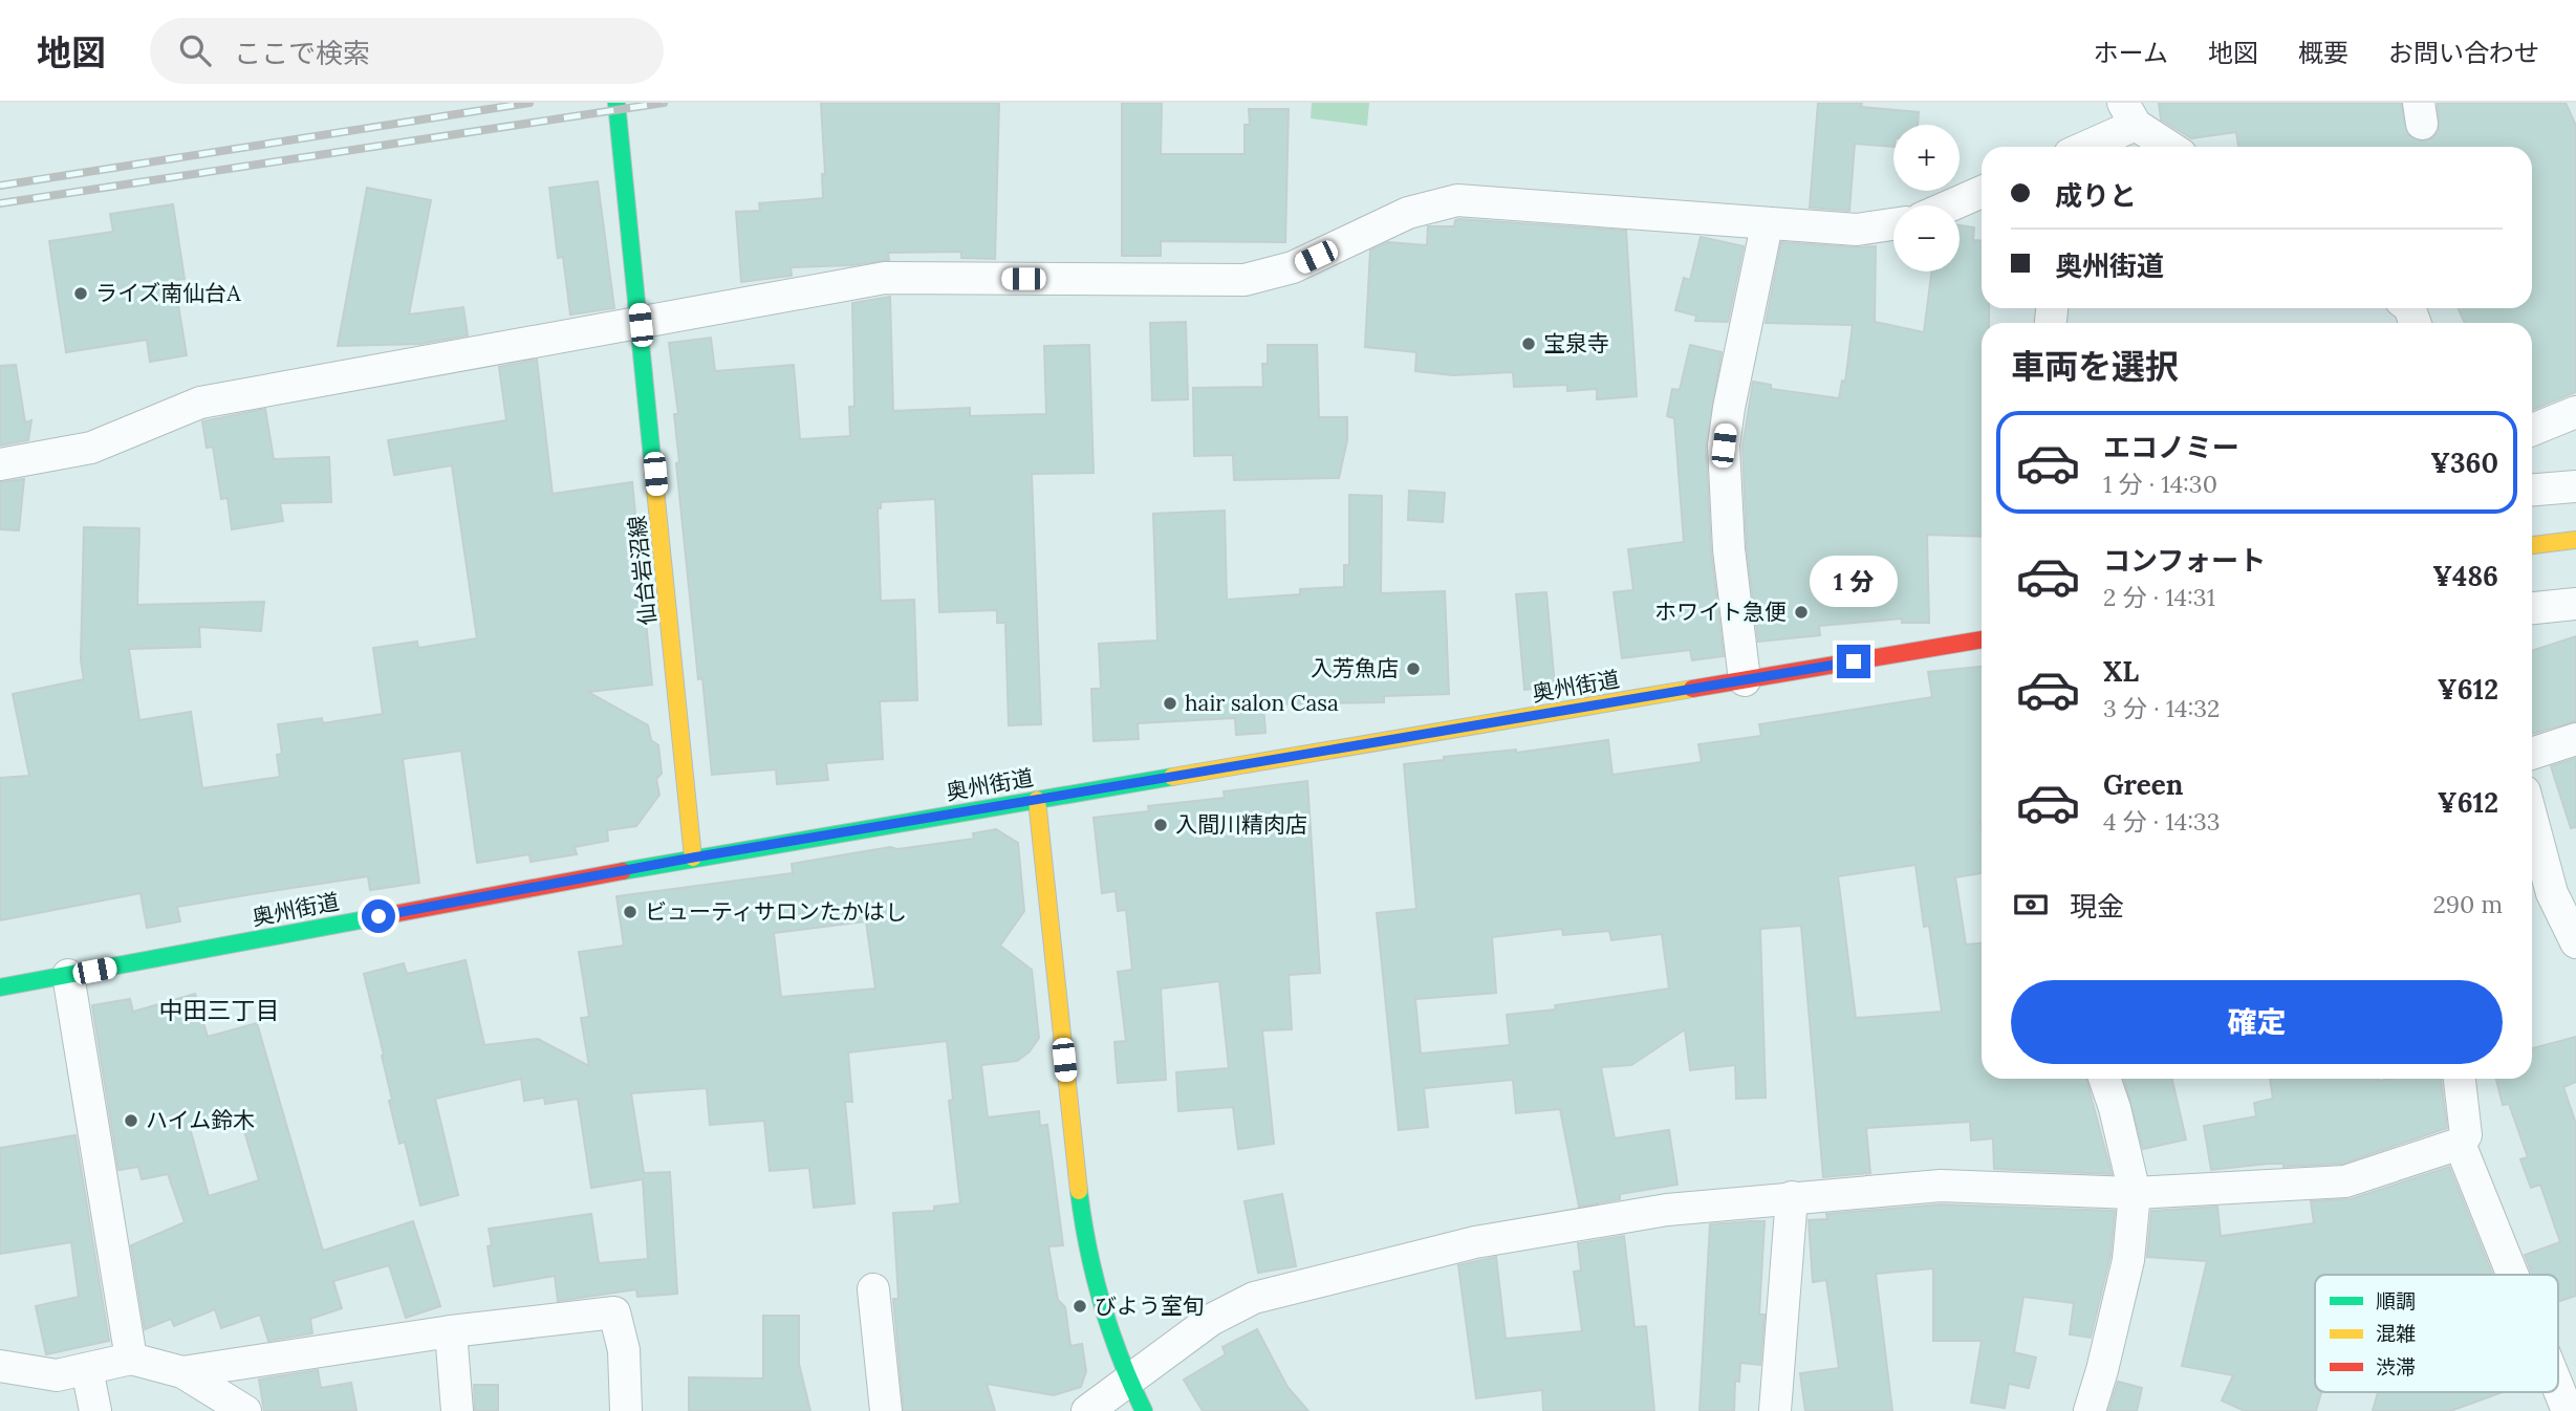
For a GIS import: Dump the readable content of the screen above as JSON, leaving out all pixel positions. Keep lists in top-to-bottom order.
{
  "streets": {
    "main road": ["仙台岩沼線", "奥州街道"]
  },
  "crossings": [
    ["仙台岩沼線", "奥州街道"]
  ],
  "districts": ["中田三丁目"],
  "places": [
    "ライズ南仙台A",
    "宝泉寺",
    "ホワイト急便",
    "入芳魚店",
    "hair salon Casa",
    "入間川精肉店",
    "ビューティサロンたかはし",
    "ハイム鈴木",
    "びよう室旬"
  ],
  "legend": ["順調", "混雑", "渋滞"],
  "page": {
    "header": "地図",
    "search": "ここで検索",
    "nav": [
      "ホーム",
      "地図",
      "概要",
      "お問い合わせ"
    ],
    "map_buttons": ["+", "−"],
    "banner": ["成りと", "奥州街道"],
    "heading": "車両を選択",
    "list": [
      {
        "name": "エコノミー",
        "note": "1 分 · 14:30",
        "value": "¥360"
      },
      {
        "name": "コンフォート",
        "note": "2 分 · 14:31",
        "value": "¥486"
      },
      {
        "name": "XL",
        "note": "3 分 · 14:32",
        "value": "¥612"
      },
      {
        "name": "Green",
        "note": "4 分 · 14:33",
        "value": "¥612"
      }
    ],
    "bubble": "1 分",
    "pay": ["現金", "290 m"],
    "buttons": "確定"
  }
}
